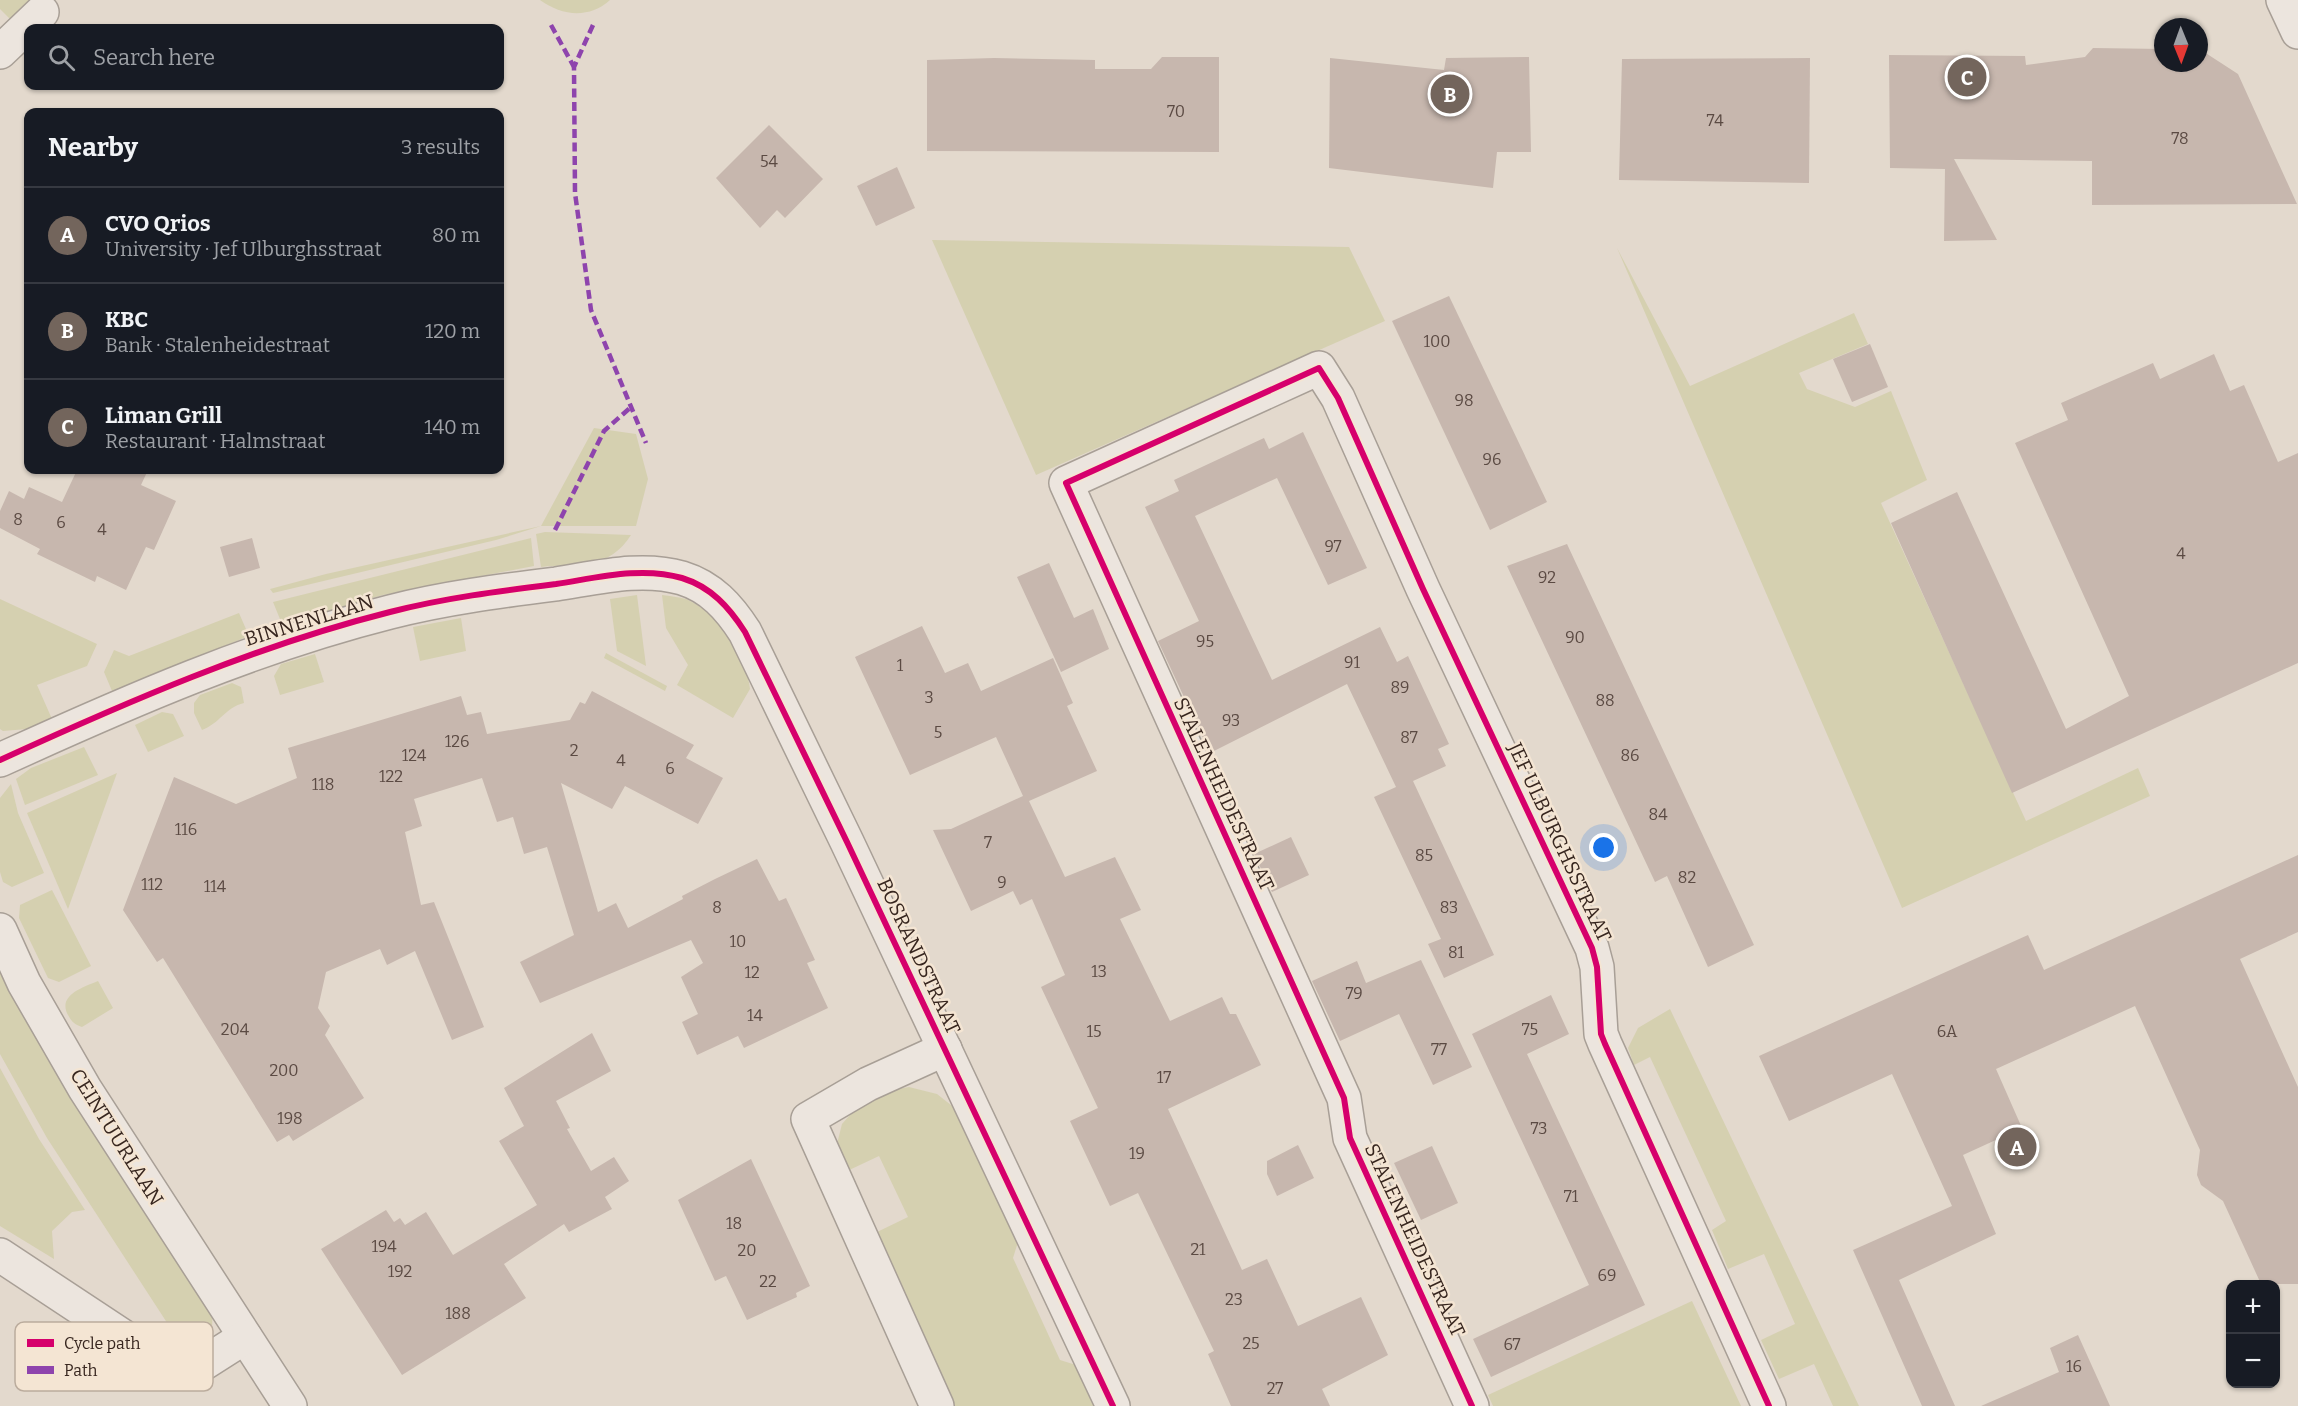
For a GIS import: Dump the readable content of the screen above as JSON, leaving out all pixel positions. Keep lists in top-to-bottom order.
{
  "streets": {
    "street": [
      "BINNENLAAN",
      "STALENHEIDESTRAAT",
      "JEF ULBURGHSSTRAAT",
      "BOSRANDSTRAAT",
      "CEINTUURLAAN"
    ]
  },
  "crossings": [
    ["BINNENLAAN", "BOSRANDSTRAAT"],
    ["STALENHEIDESTRAAT", "JEF ULBURGHSSTRAAT"]
  ],
  "house_numbers": [
    "70",
    "74",
    "78",
    "54",
    "100",
    "98",
    "96",
    "8",
    "6",
    "4",
    "97",
    "4",
    "92",
    "90",
    "95",
    "91",
    "1",
    "89",
    "3",
    "88",
    "93",
    "5",
    "87",
    "126",
    "2",
    "124",
    "86",
    "4",
    "6",
    "122",
    "118",
    "84",
    "116",
    "7",
    "85",
    "82",
    "9",
    "112",
    "114",
    "8",
    "83",
    "10",
    "81",
    "13",
    "12",
    "79",
    "14",
    "204",
    "75",
    "15",
    "6A",
    "77",
    "200",
    "17",
    "198",
    "73",
    "19",
    "71",
    "18",
    "194",
    "21",
    "20",
    "192",
    "69",
    "22",
    "23",
    "188",
    "25",
    "67",
    "16",
    "27"
  ],
  "legend": ["Cycle path", "Path"],
  "north": "bottom",
  "page": {
    "search": "Search here",
    "pins": ["C", "B", "A"],
    "heading": ["Nearby", "3 results"],
    "list": [
      {
        "mark": "A",
        "name": "CVO Qrios",
        "note": "University · Jef Ulburghsstraat",
        "value": "80 m"
      },
      {
        "mark": "B",
        "name": "KBC",
        "note": "Bank · Stalenheidestraat",
        "value": "120 m"
      },
      {
        "mark": "C",
        "name": "Liman Grill",
        "note": "Restaurant · Halmstraat",
        "value": "140 m"
      }
    ],
    "map_buttons": ["+", "−"]
  }
}
